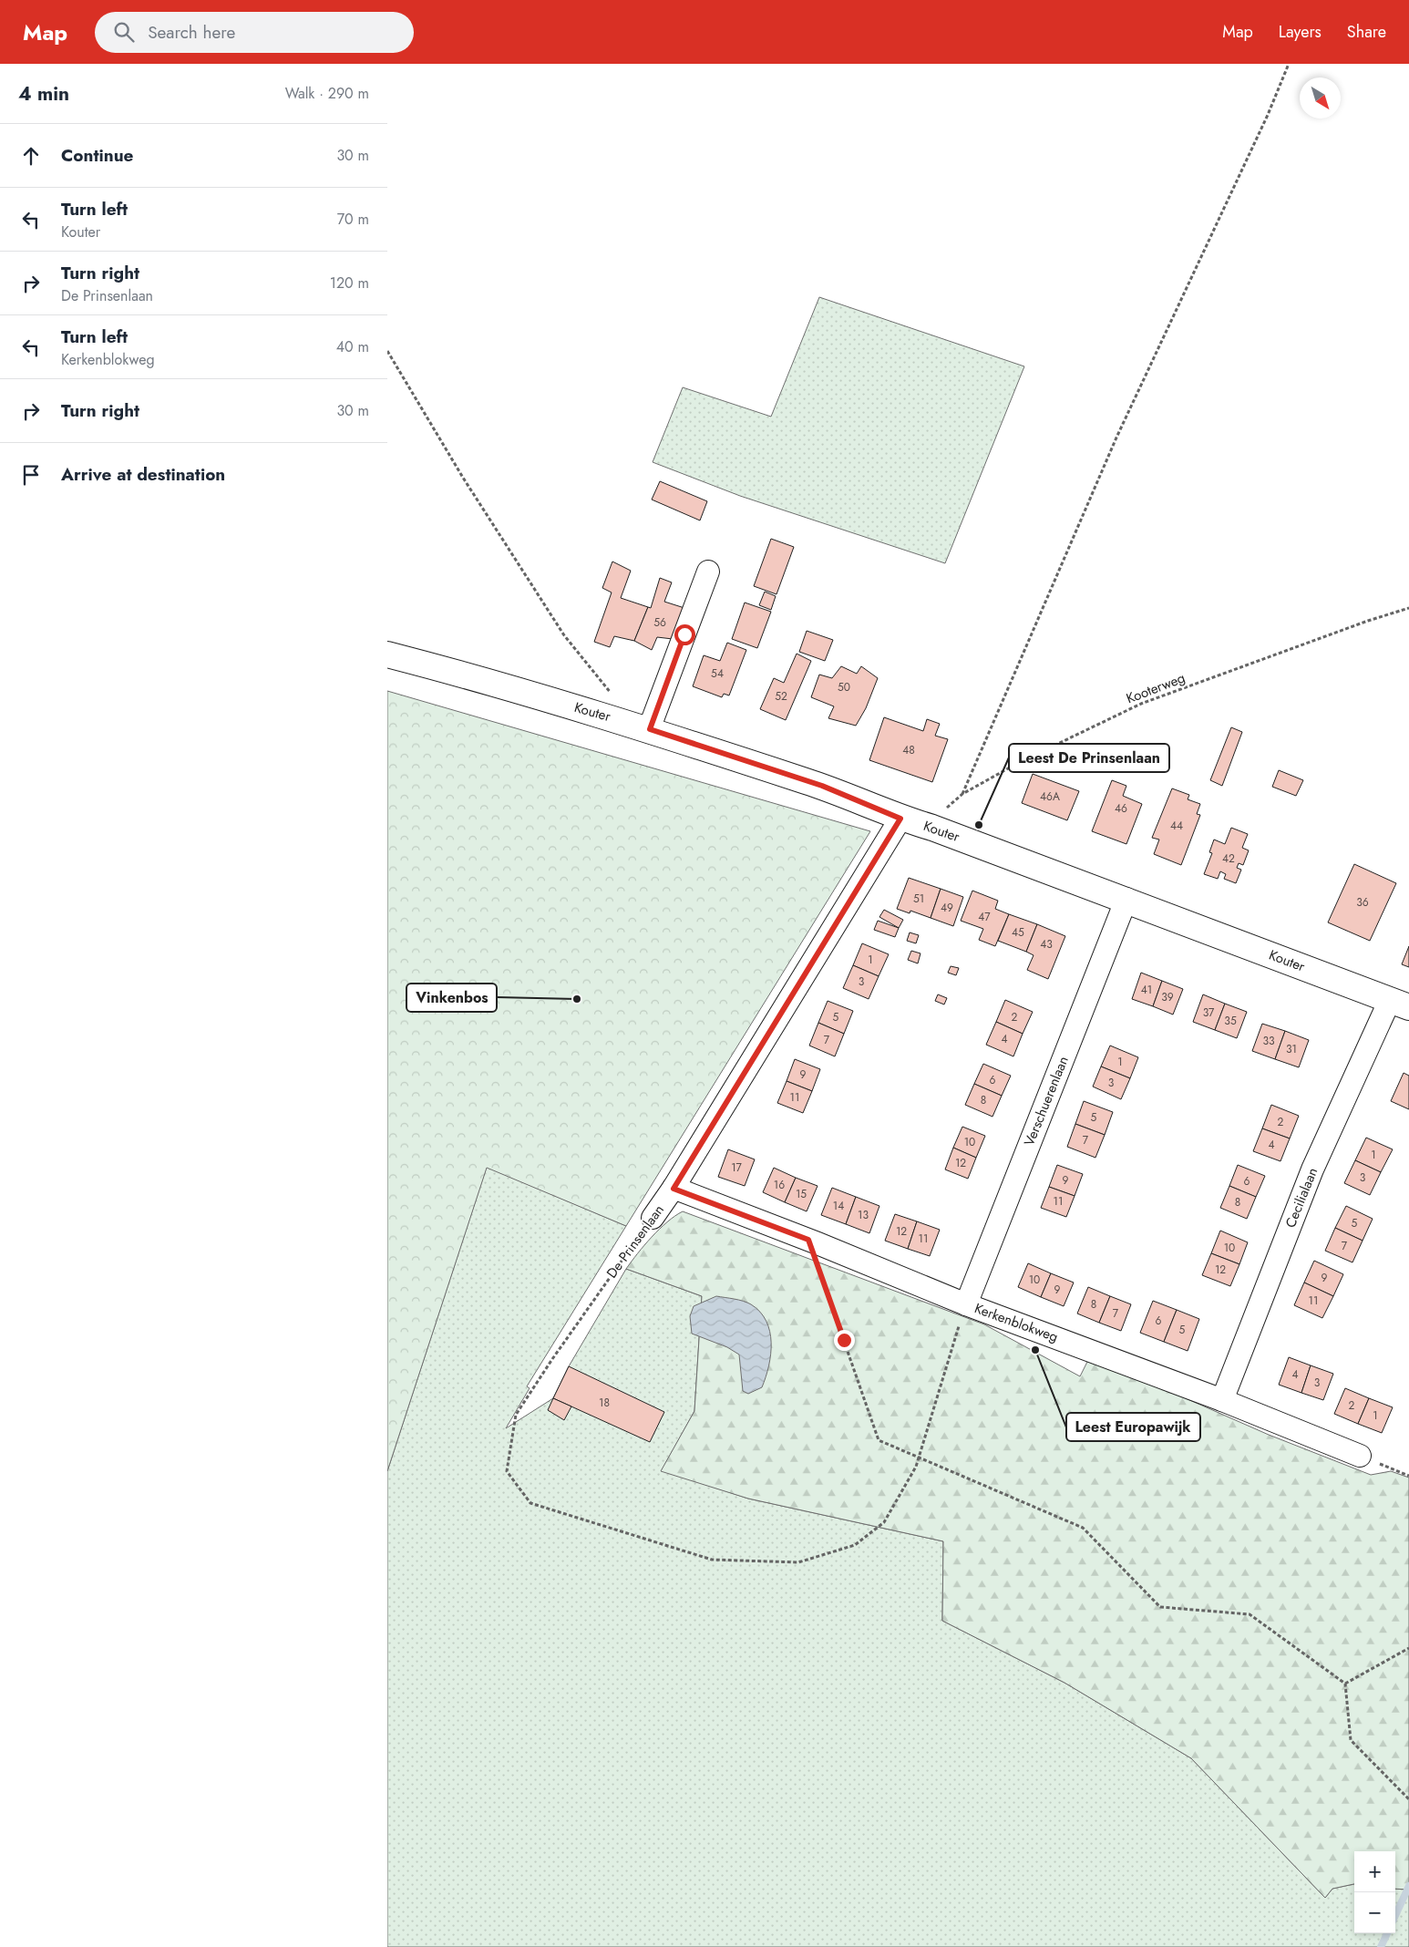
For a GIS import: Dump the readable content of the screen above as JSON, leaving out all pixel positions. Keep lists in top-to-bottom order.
{
  "streets": {
    "street": [
      "Kouter",
      "Verschuerenlaan",
      "Cecilialaan",
      "De Prinsenlaan",
      "Kerkenblokweg"
    ],
    "path": ["Kooterweg"]
  },
  "crossings": [
    ["Kooterweg", "Kouter"],
    ["Kouter", "Verschuerenlaan"],
    ["Kouter", "Cecilialaan"],
    ["Kouter", "De Prinsenlaan"],
    ["Verschuerenlaan", "De Prinsenlaan"],
    ["Verschuerenlaan", "Kerkenblokweg"],
    ["Cecilialaan", "Kerkenblokweg"],
    ["De Prinsenlaan", "Kerkenblokweg"]
  ],
  "places": ["Leest De Prinsenlaan", "Vinkenbos", "Leest Europawijk"],
  "house_numbers": [
    "56",
    "54",
    "50",
    "52",
    "48",
    "46A",
    "46",
    "44",
    "42",
    "51",
    "36",
    "49",
    "47",
    "45",
    "43",
    "1",
    "3",
    "41",
    "39",
    "37",
    "5",
    "2",
    "35",
    "4",
    "7",
    "33",
    "31",
    "1",
    "9",
    "6",
    "3",
    "11",
    "8",
    "5",
    "2",
    "7",
    "10",
    "4",
    "1",
    "12",
    "17",
    "3",
    "9",
    "6",
    "16",
    "15",
    "11",
    "8",
    "14",
    "13",
    "5",
    "12",
    "11",
    "7",
    "10",
    "12",
    "9",
    "10",
    "9",
    "11",
    "8",
    "7",
    "6",
    "5",
    "4",
    "3",
    "18",
    "2",
    "1"
  ],
  "north": "bottom right",
  "page": {
    "header": "Map",
    "search": "Search here",
    "nav": ["Map", "Layers", "Share"],
    "heading": ["4 min", "Walk · 290 m"],
    "list": [
      ["Continue", "30 m"],
      ["Turn left", "Kouter", "70 m"],
      ["Turn right", "De Prinsenlaan", "120 m"],
      ["Turn left", "Kerkenblokweg", "40 m"],
      ["Turn right", "30 m"],
      "Arrive at destination"
    ],
    "map_buttons": ["+", "−"]
  }
}
